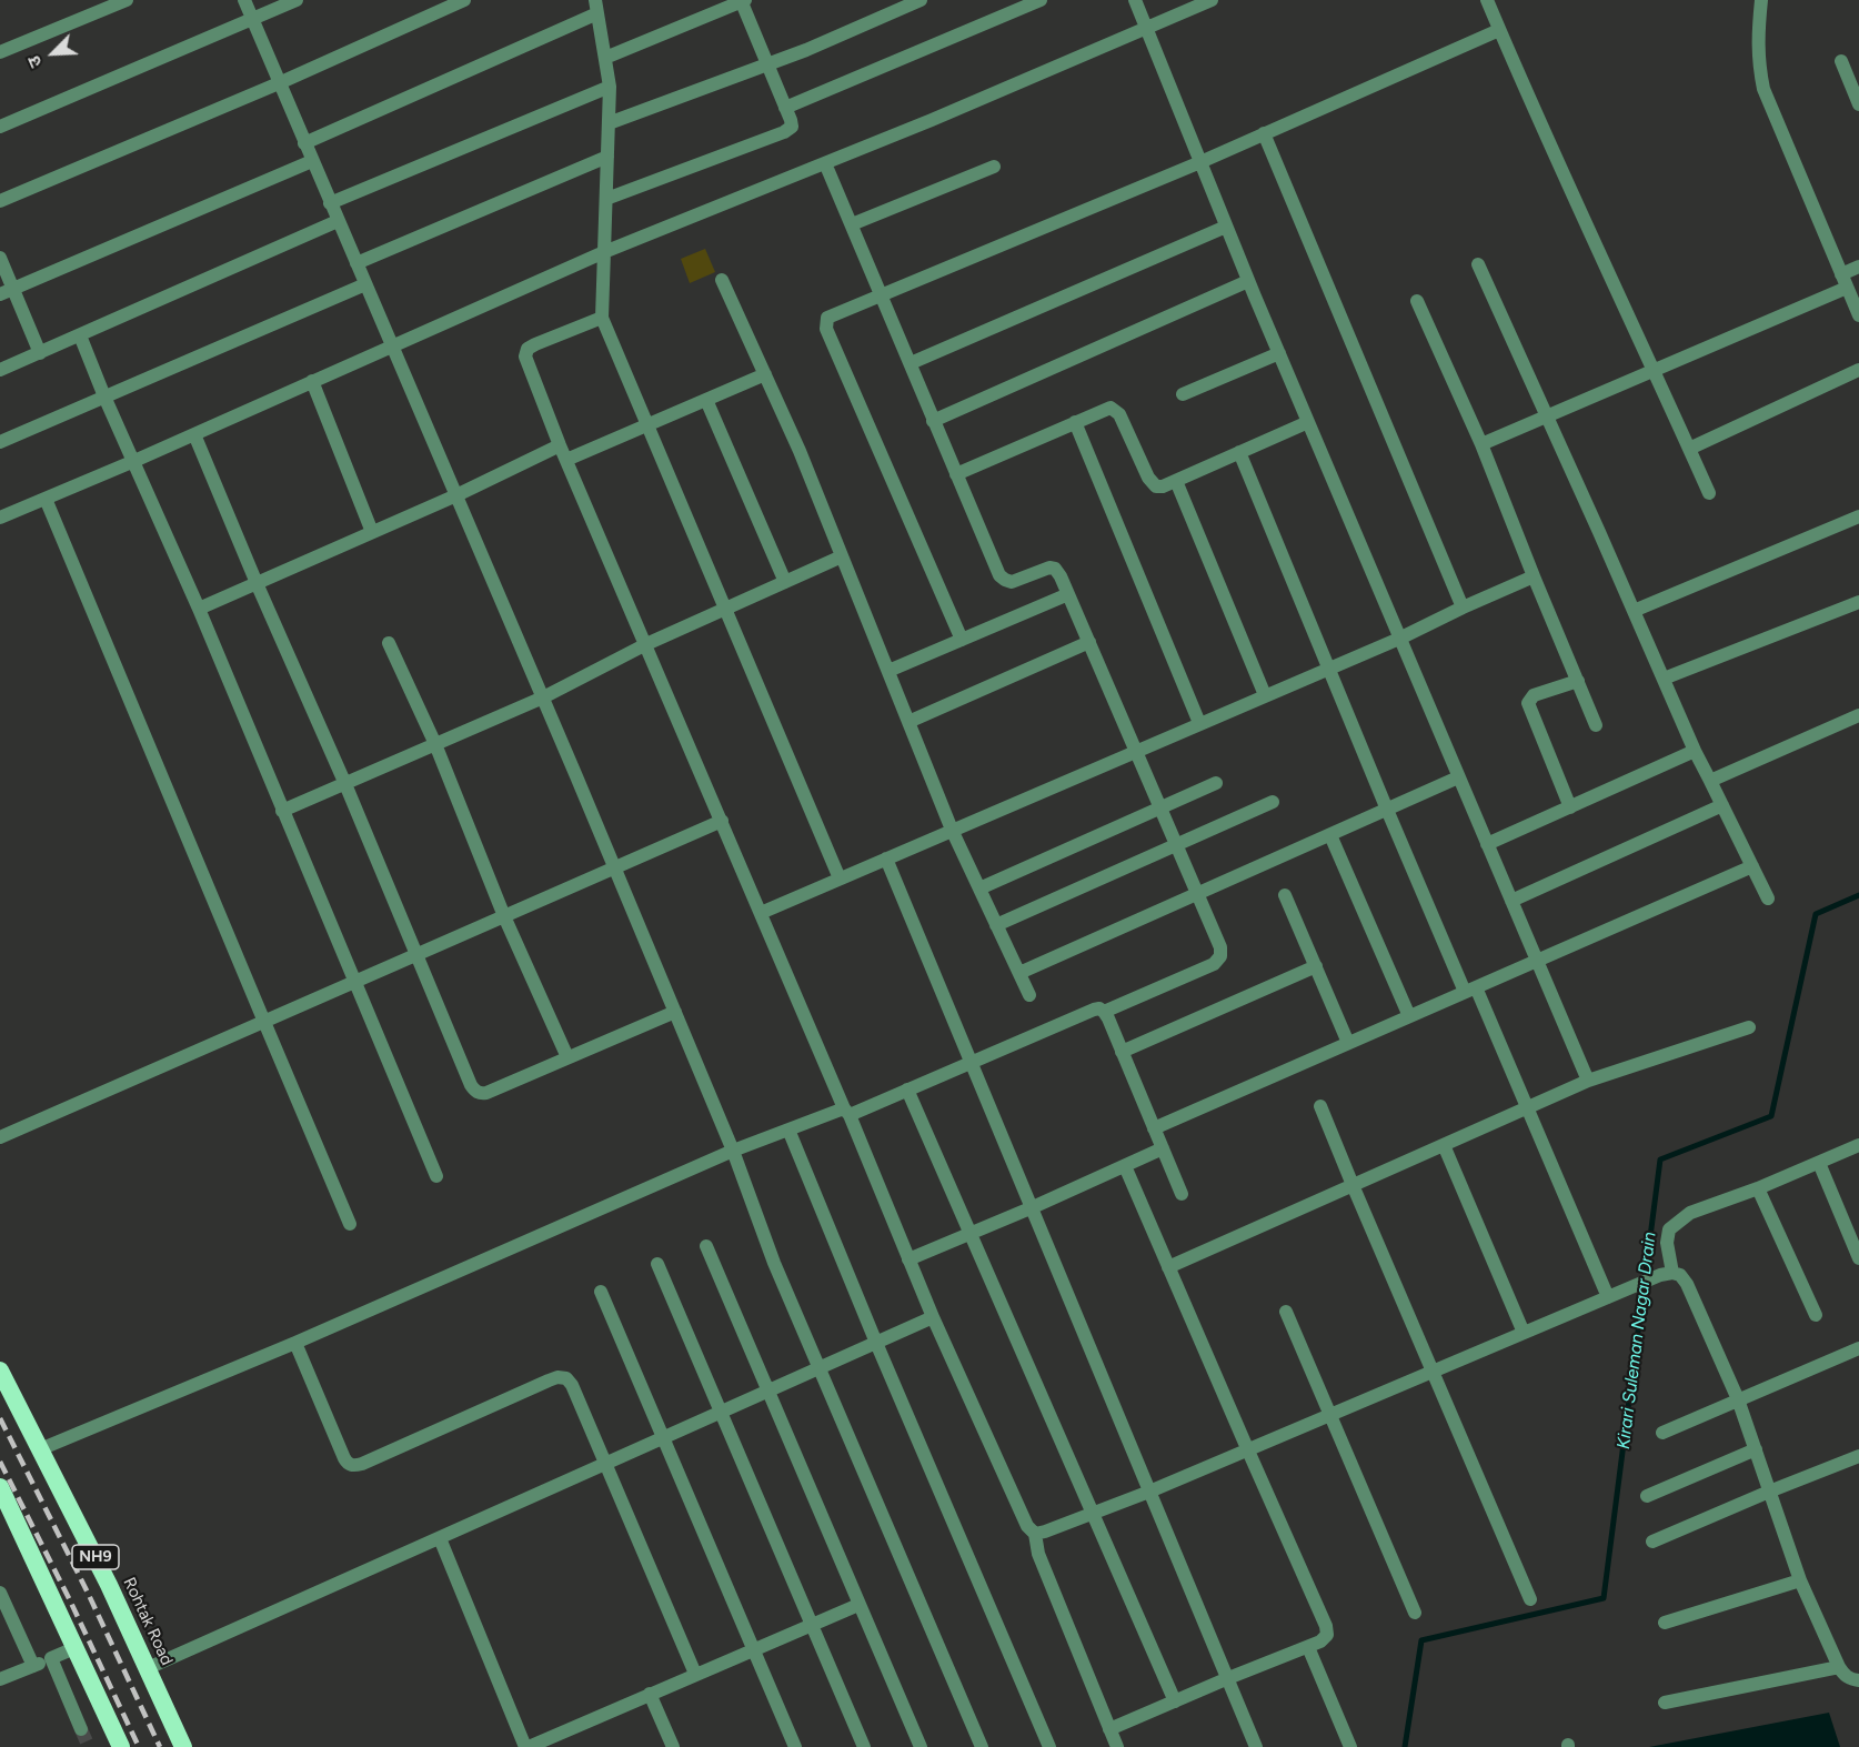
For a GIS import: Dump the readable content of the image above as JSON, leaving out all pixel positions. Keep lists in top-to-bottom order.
{
  "streets": {
    "highway": ["NH9", "Rohtak Road"]
  },
  "water": ["Kirari Suleman Nagar Drain"],
  "north": "bottom left"
}
